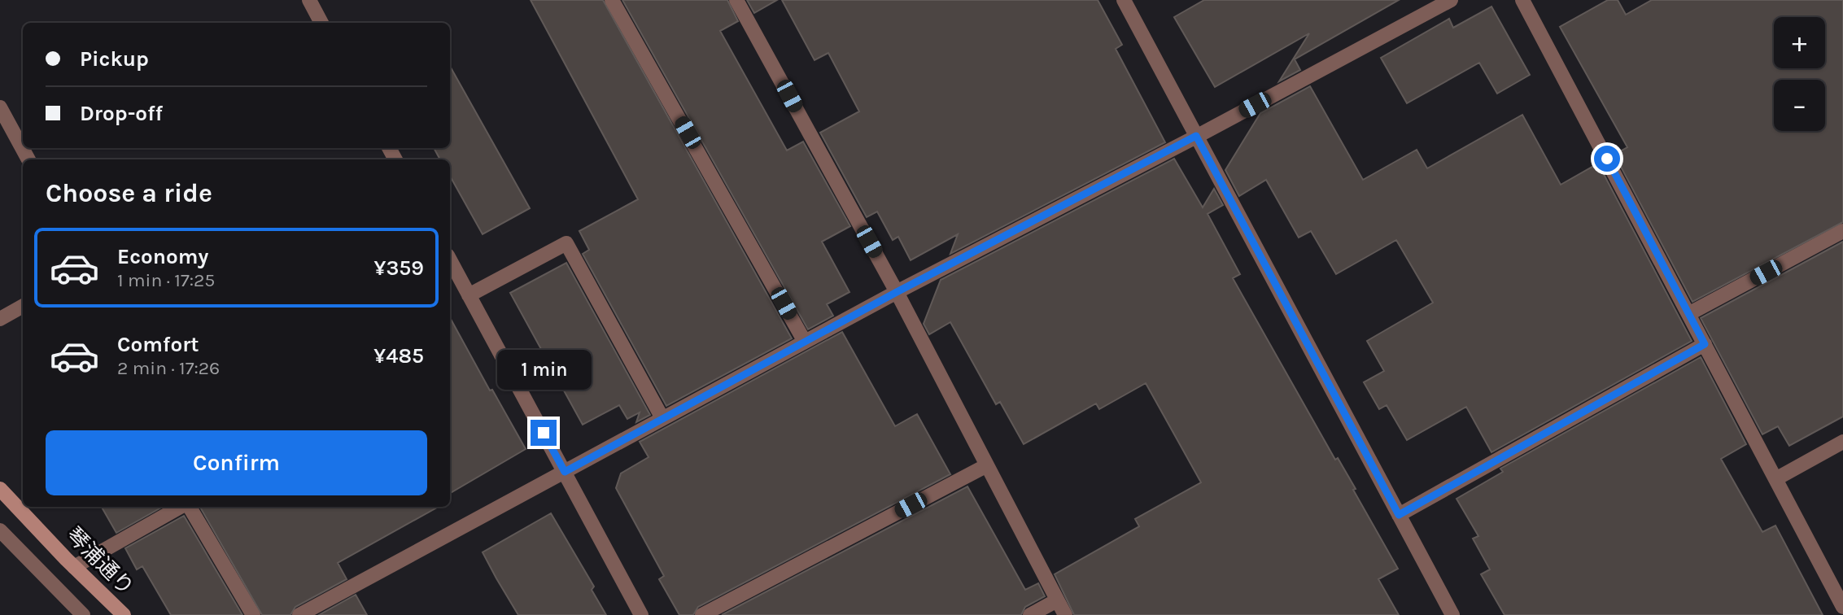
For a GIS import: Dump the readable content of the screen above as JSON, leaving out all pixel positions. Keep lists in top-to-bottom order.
{
  "streets": {
    "street": ["琴浦通り"]
  },
  "page": {
    "map_buttons": ["+", "−"],
    "banner": ["Pickup", "Drop-off"],
    "heading": "Choose a ride",
    "list": [
      {
        "name": "Economy",
        "note": "1 min · 17:25",
        "value": "¥359"
      },
      {
        "name": "Comfort",
        "note": "2 min · 17:26",
        "value": "¥485"
      }
    ],
    "bubble": "1 min",
    "buttons": "Confirm"
  }
}
